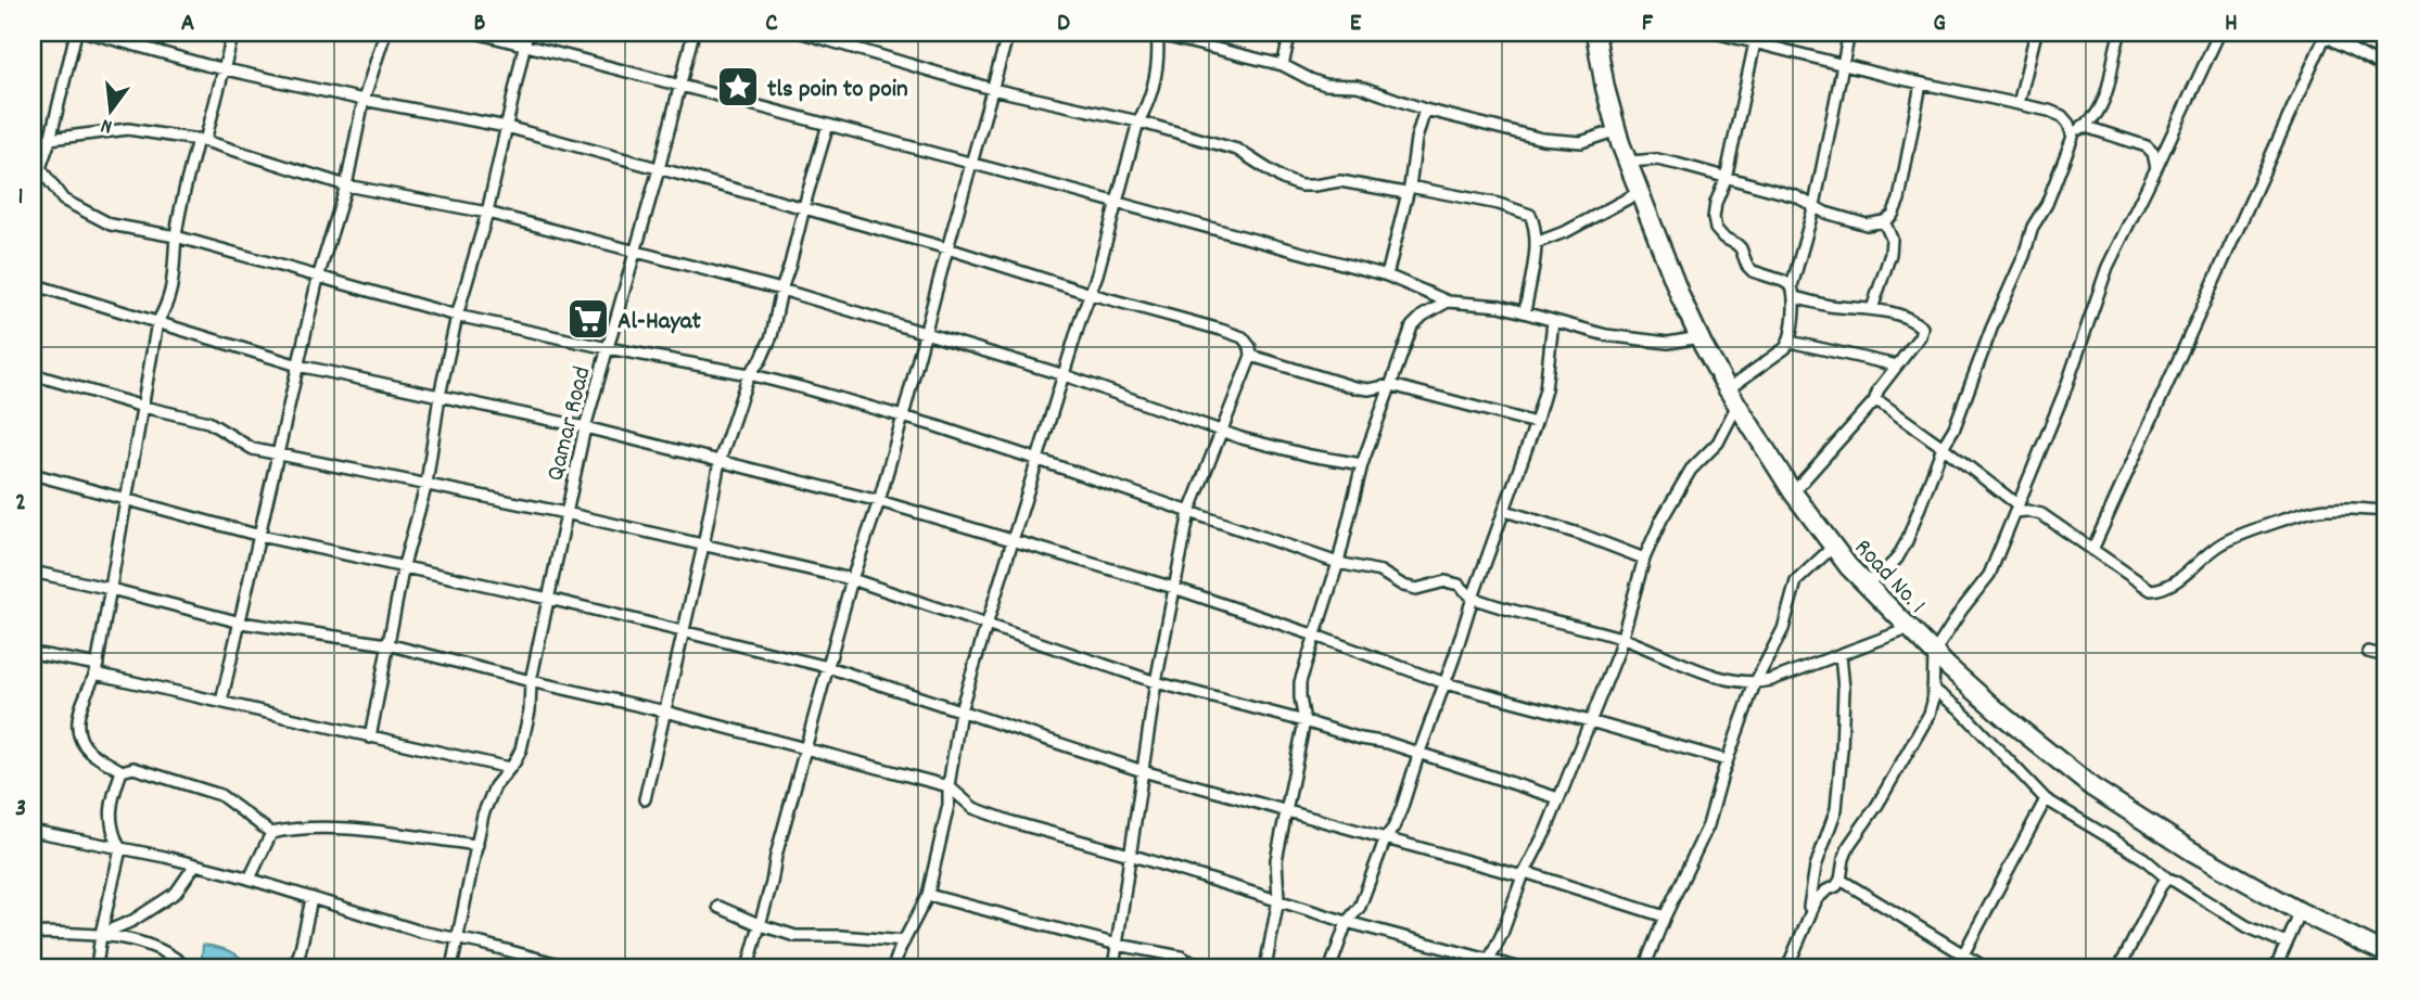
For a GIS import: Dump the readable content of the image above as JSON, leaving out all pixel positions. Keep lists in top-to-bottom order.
{
  "streets": {
    "highway": ["Road No. 1"],
    "street": ["Qamar Road"]
  },
  "places": {
    "place": ["tls poin to poin"],
    "supermarket": ["Al-Hayat"]
  },
  "north": "bottom",
  "grid": {
    "columns": [
      "A",
      "B",
      "C",
      "D",
      "E",
      "F",
      "G",
      "H"
    ],
    "rows": ["1", "2", "3"]
  }
}
